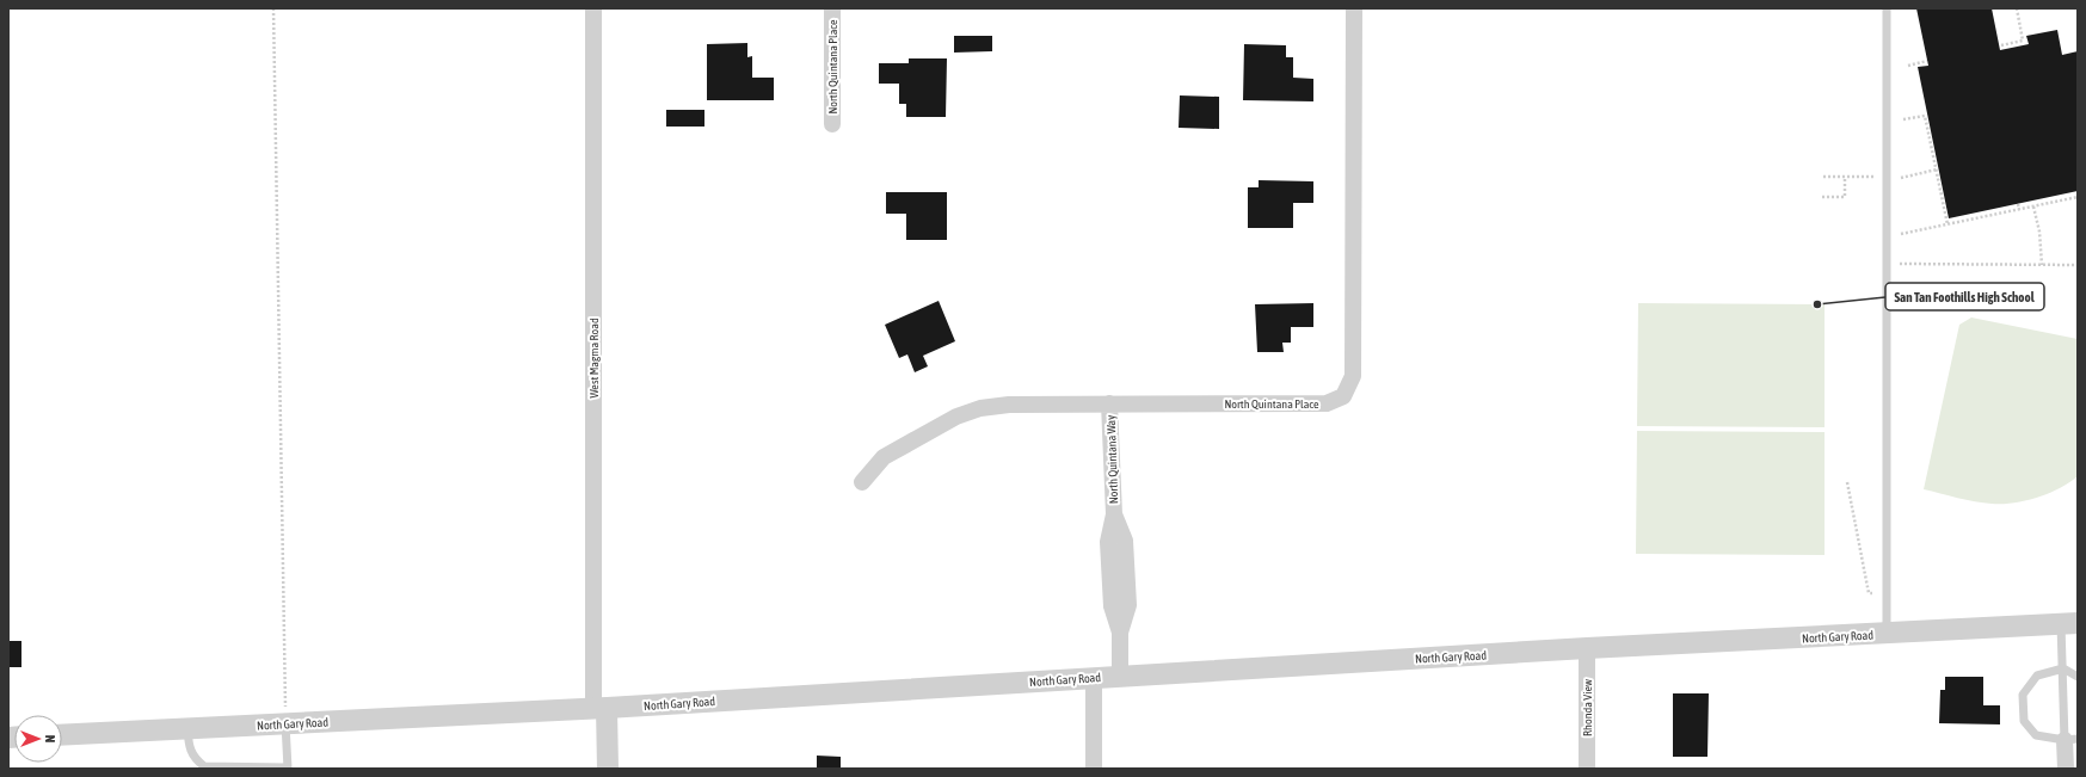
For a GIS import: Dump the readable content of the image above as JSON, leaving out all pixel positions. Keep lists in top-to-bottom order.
{
  "streets": {
    "street": [
      "North Quintana Place",
      "West Magma Road",
      "North Quintana Way",
      "North Gary Road",
      "Rhonda View"
    ]
  },
  "crossings": [
    ["North Quintana Place", "North Quintana Way"],
    ["West Magma Road", "North Gary Road"],
    ["North Quintana Way", "North Gary Road"],
    ["North Gary Road", "Rhonda View"]
  ],
  "places": ["San Tan Foothills High School"],
  "north": "right"
}
